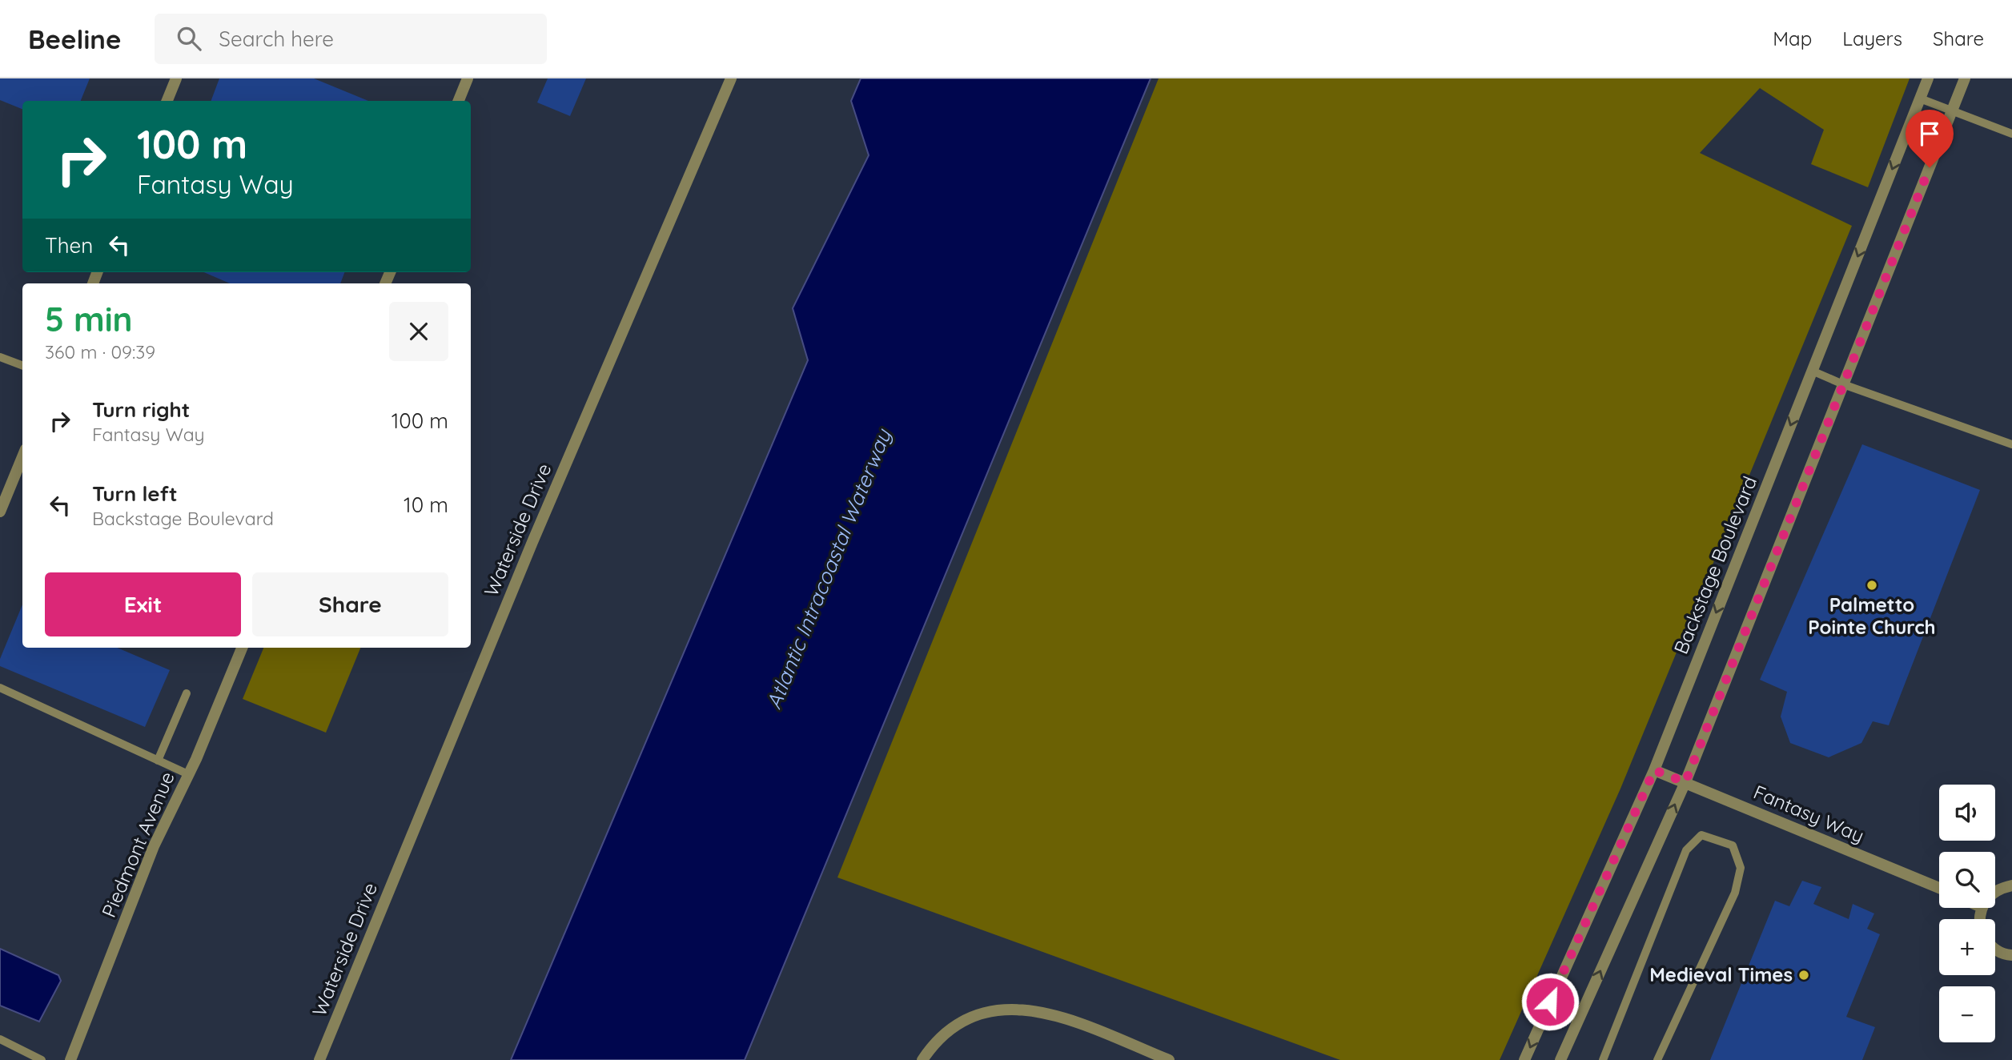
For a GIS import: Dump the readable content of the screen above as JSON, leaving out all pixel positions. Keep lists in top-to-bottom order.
{
  "streets": {
    "street": [
      "Waterside Drive",
      "Backstage Boulevard",
      "Fantasy Way",
      "Piedmont Avenue"
    ]
  },
  "crossings": [
    ["Backstage Boulevard", "Fantasy Way"]
  ],
  "water": ["Atlantic Intracoastal Waterway"],
  "places": ["Palmetto Pointe Church", "Medieval Times"],
  "page": {
    "header": "Beeline",
    "search": "Search here",
    "nav": ["Map", "Layers", "Share"],
    "turn": ["100 m", "Fantasy Way"],
    "then": "Then",
    "heading": ["5 min", "360 m · 09:39"],
    "list": [
      {
        "name": "Turn right",
        "note": "Fantasy Way",
        "value": "100 m"
      },
      {
        "name": "Turn left",
        "note": "Backstage Boulevard",
        "value": "10 m"
      }
    ],
    "buttons": ["Exit", "Share"],
    "map_buttons": ["+", "−"]
  }
}
